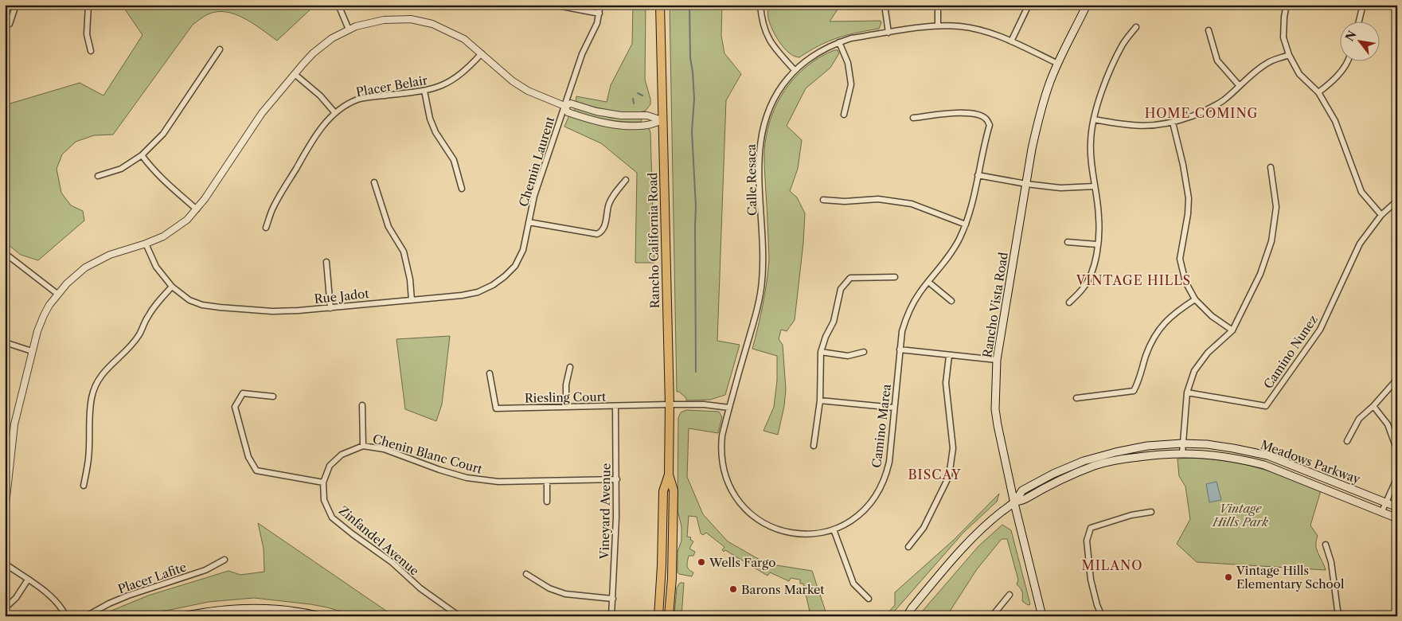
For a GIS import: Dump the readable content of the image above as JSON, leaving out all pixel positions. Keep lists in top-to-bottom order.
{
  "streets": {
    "main road": ["Rancho California Road", "Rancho Vista Road", "Meadows Parkway"],
    "street": [
      "Placer Belair",
      "Chemin Laurent",
      "Calle Resaca",
      "Rue Jadot",
      "Camino Nunez",
      "Riesling Court",
      "Camino Marea",
      "Chenin Blanc Court",
      "Vineyard Avenue",
      "Zinfandel Avenue",
      "Placer Lafite"
    ]
  },
  "crossings": [
    ["Chemin Laurent", "Rue Jadot"],
    ["Calle Resaca", "Rancho Vista Road"],
    ["Calle Resaca", "Riesling Court"],
    ["Calle Resaca", "Camino Marea"],
    ["Rancho California Road", "Riesling Court"],
    ["Rancho Vista Road", "Meadows Parkway"],
    ["Riesling Court", "Camino Marea"],
    ["Riesling Court", "Vineyard Avenue"],
    ["Chenin Blanc Court", "Vineyard Avenue"],
    ["Chenin Blanc Court", "Zinfandel Avenue"]
  ],
  "districts": [
    "HOME COMING",
    "VINTAGE HILLS",
    "BISCAY",
    "MILANO"
  ],
  "parks": ["Vintage Hills Park"],
  "places": ["Wells Fargo", "Vintage Hills Elementary School", "Barons Market"],
  "north": "top left"
}
